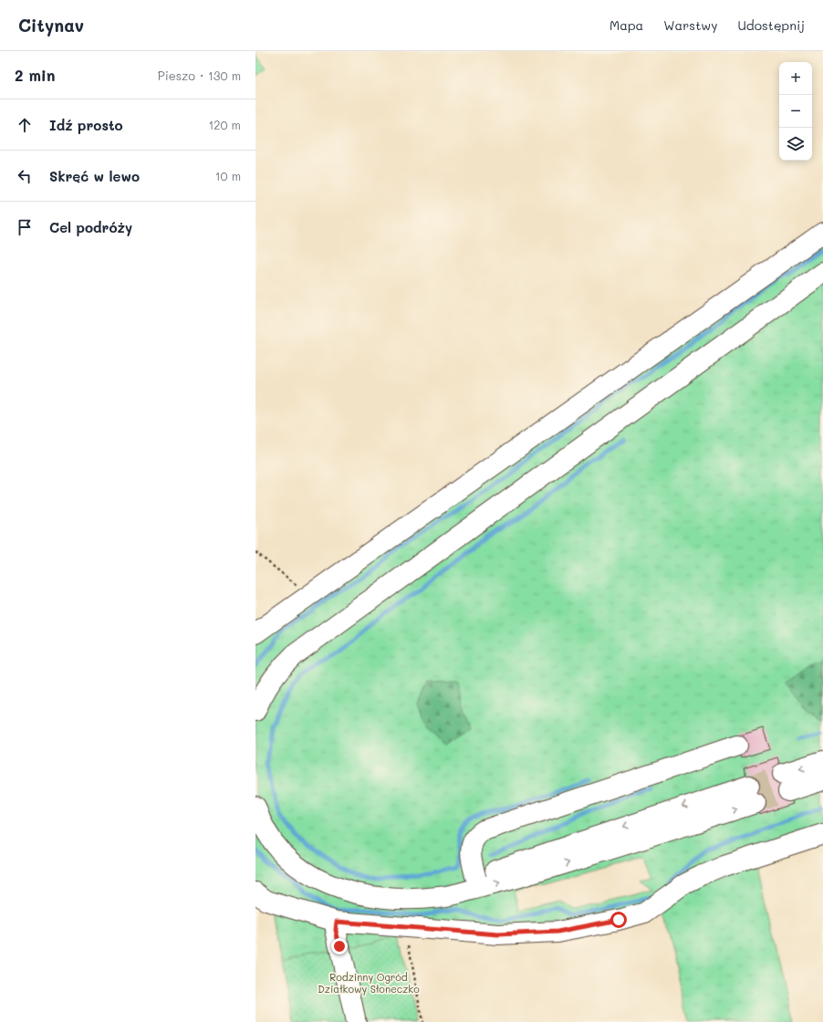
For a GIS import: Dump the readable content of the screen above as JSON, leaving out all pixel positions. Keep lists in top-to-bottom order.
{
  "parks": ["Rodzinny Ogród Działkowy Słoneczko"],
  "page": {
    "header": "Citynav",
    "nav": ["Mapa", "Warstwy", "Udostępnij"],
    "heading": ["2 min", "Pieszo · 130 m"],
    "map_buttons": ["+", "−"],
    "list": [
      ["Idź prosto", "120 m"],
      ["Skręć w lewo", "10 m"],
      "Cel podróży"
    ]
  }
}
